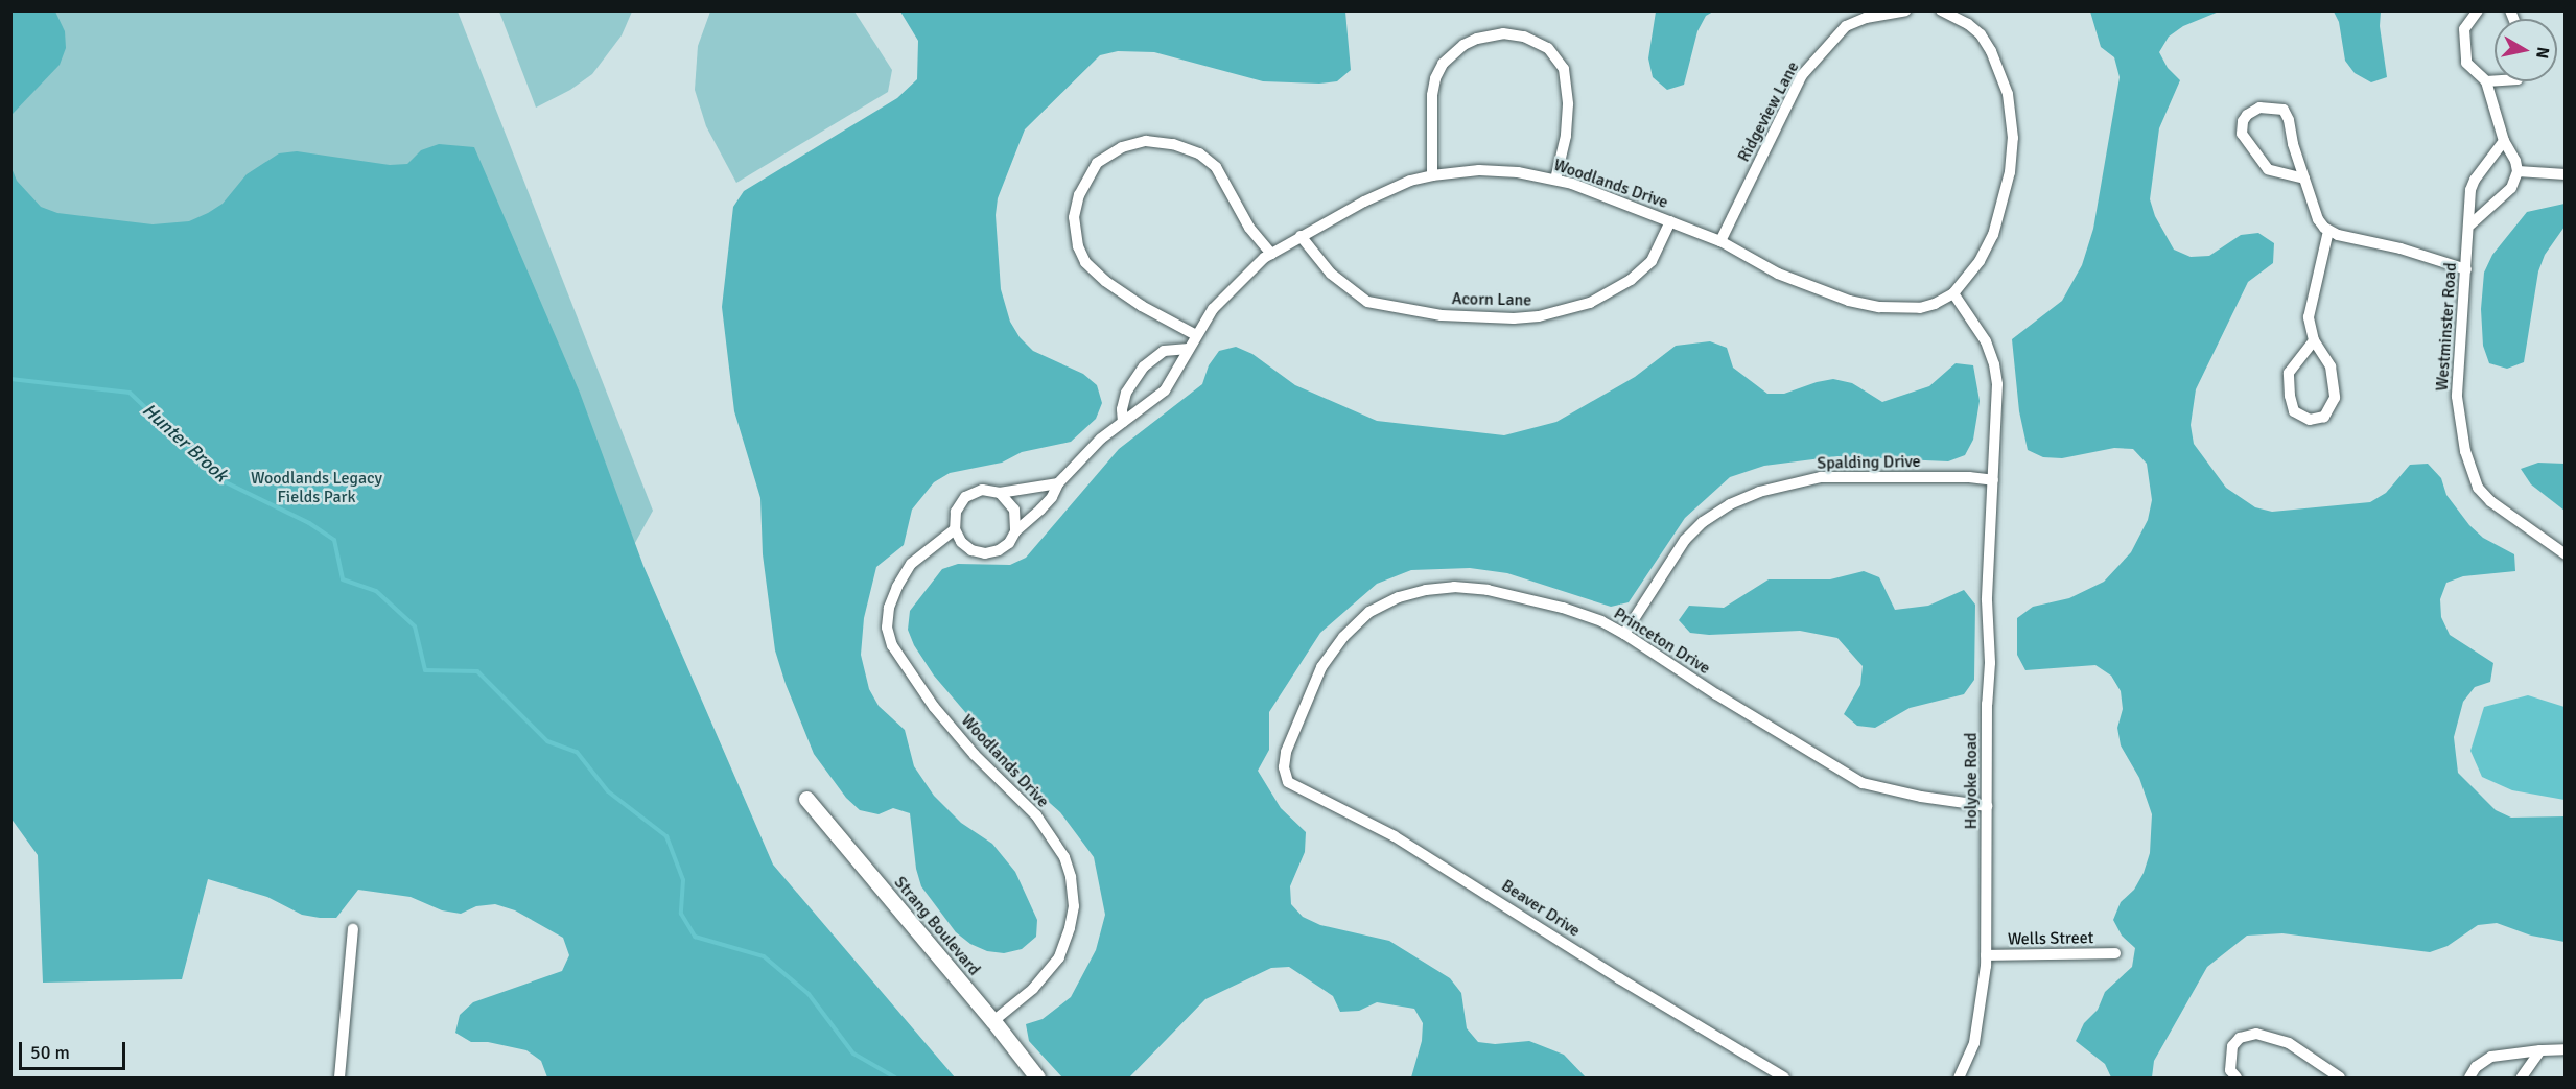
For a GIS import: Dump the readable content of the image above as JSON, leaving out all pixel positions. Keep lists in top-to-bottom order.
{
  "streets": {
    "street": [
      "Ridgeview Lane",
      "Woodlands Drive",
      "Acorn Lane",
      "Westminster Road",
      "Spalding Drive",
      "Princeton Drive",
      "Holyoke Road",
      "Beaver Drive",
      "Strang Boulevard",
      "Wells Street"
    ]
  },
  "crossings": [
    ["Ridgeview Lane", "Woodlands Drive"],
    ["Woodlands Drive", "Acorn Lane"],
    ["Woodlands Drive", "Holyoke Road"],
    ["Woodlands Drive", "Strang Boulevard"],
    ["Spalding Drive", "Princeton Drive"],
    ["Spalding Drive", "Holyoke Road"],
    ["Princeton Drive", "Holyoke Road"],
    ["Princeton Drive", "Beaver Drive"],
    ["Holyoke Road", "Wells Street"]
  ],
  "water": ["Hunter Brook"],
  "parks": ["Woodlands Legacy Fields Park"],
  "scale_bar": "50 m",
  "north": "right"
}
